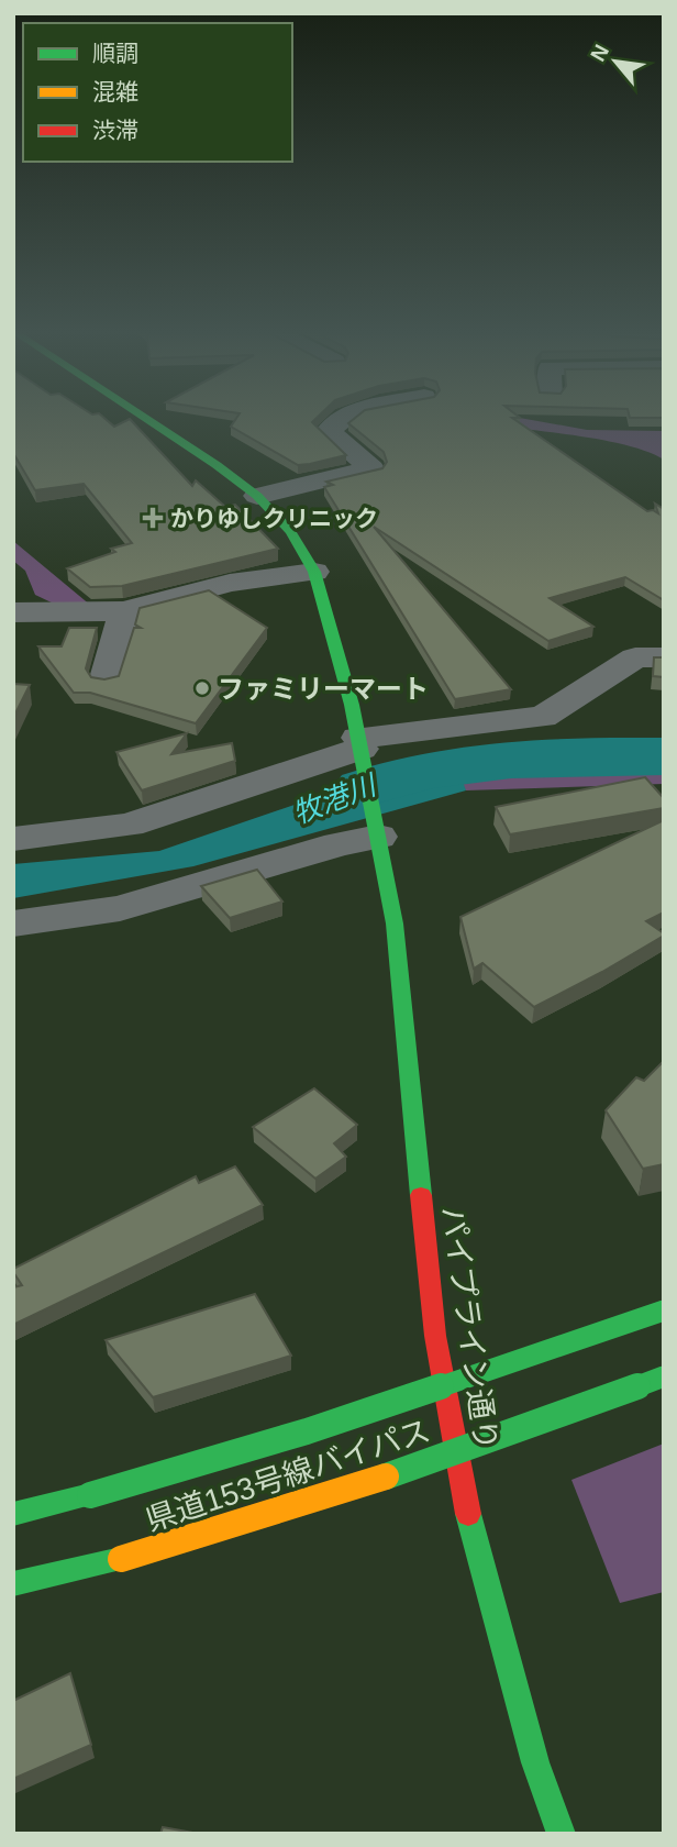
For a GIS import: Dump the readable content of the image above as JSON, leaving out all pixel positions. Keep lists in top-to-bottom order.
{
  "streets": {
    "main road": ["パイプライン通り", "県道153号線バイパス"]
  },
  "water": ["牧港川"],
  "places": {
    "health": ["かりゆしクリニック"],
    "other": ["ファミリーマート"]
  },
  "legend": ["順調", "混雑", "渋滞"],
  "north": "top left"
}
